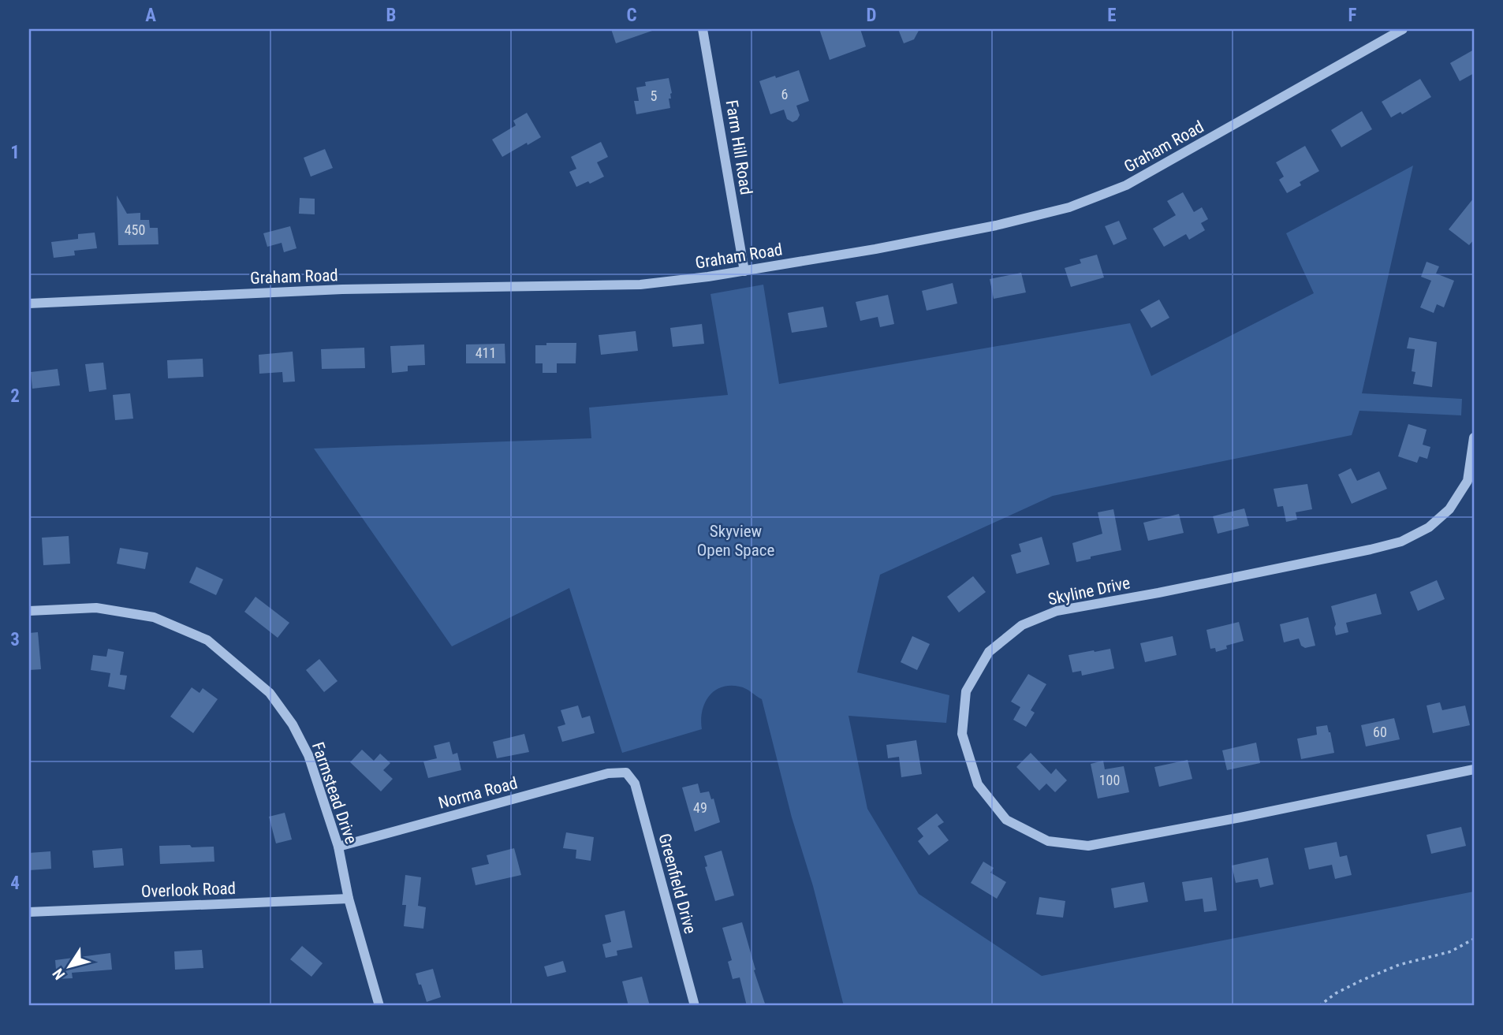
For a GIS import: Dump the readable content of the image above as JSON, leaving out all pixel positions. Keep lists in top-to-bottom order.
{
  "streets": {
    "street": [
      "Graham Road",
      "Farm Hill Road",
      "Skyline Drive",
      "Farmstead Drive",
      "Norma Road",
      "Greenfield Drive",
      "Overlook Road"
    ]
  },
  "crossings": [
    ["Graham Road", "Farm Hill Road"],
    ["Farmstead Drive", "Norma Road"],
    ["Farmstead Drive", "Overlook Road"],
    ["Norma Road", "Greenfield Drive"]
  ],
  "parks": ["Skyview Open Space"],
  "house_numbers": [
    "6",
    "5",
    "450",
    "411",
    "60",
    "100",
    "49"
  ],
  "north": "bottom left",
  "grid": {
    "columns": [
      "A",
      "B",
      "C",
      "D",
      "E",
      "F"
    ],
    "rows": [
      "1",
      "2",
      "3",
      "4"
    ]
  }
}
